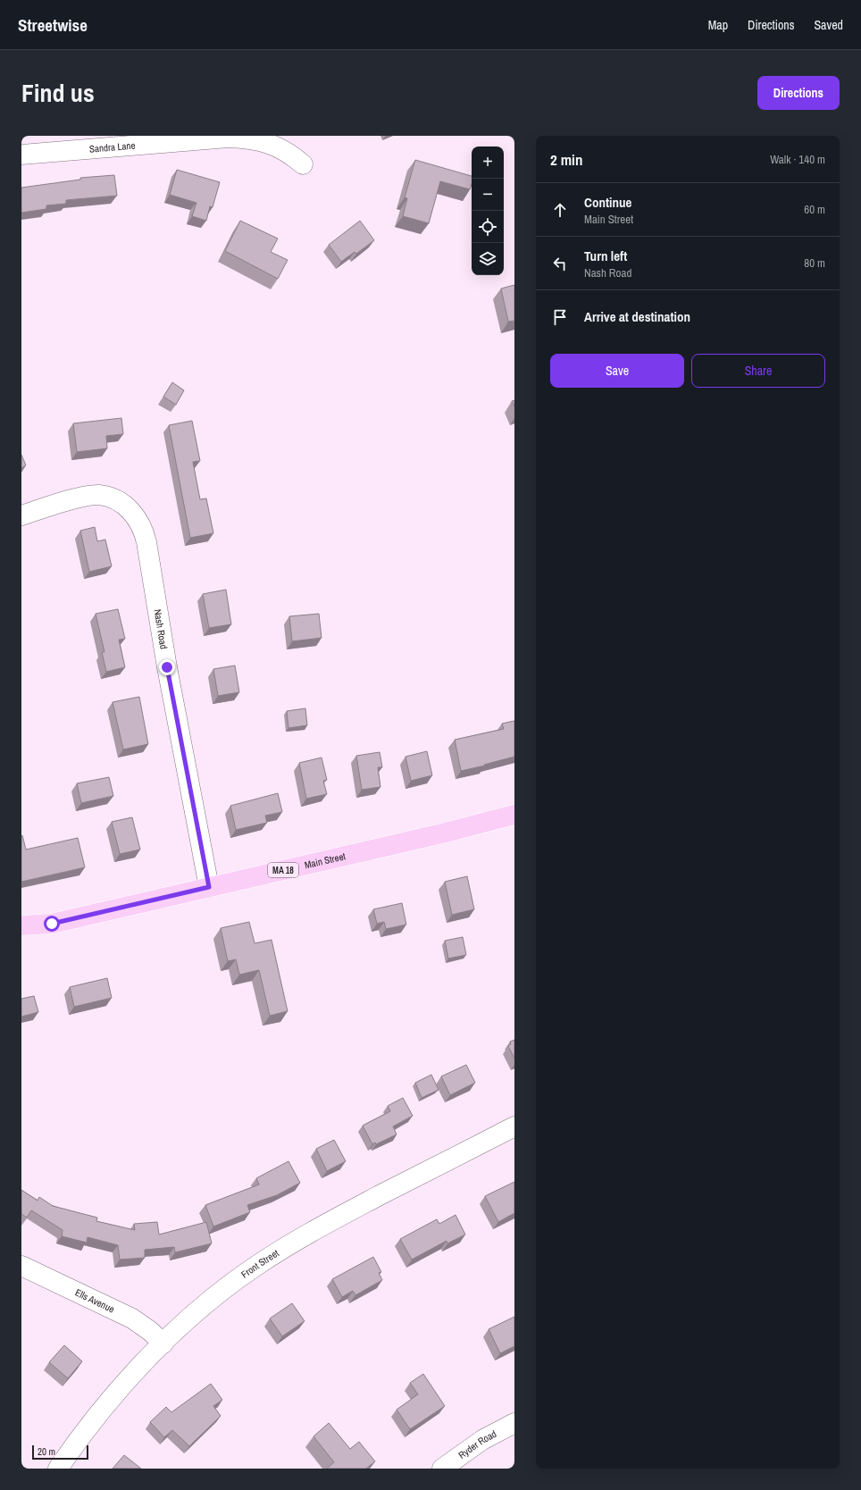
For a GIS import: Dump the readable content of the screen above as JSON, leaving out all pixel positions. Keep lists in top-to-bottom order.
{
  "streets": {
    "main road": ["Main Street", "MA 18"],
    "street": [
      "Sandra Lane",
      "Nash Road",
      "Front Street",
      "Ells Avenue",
      "Ryder Road"
    ]
  },
  "crossings": [
    ["Nash Road", "Main Street"],
    ["Front Street", "Ells Avenue"]
  ],
  "scale_bar": "20 m",
  "page": {
    "header": "Streetwise",
    "nav": ["Map", "Directions", "Saved"],
    "title": "Find us",
    "buttons": [
      "Directions",
      ["Save", "Share"]
    ],
    "heading": ["2 min", "Walk · 140 m"],
    "map_buttons": ["+", "−"],
    "list": [
      ["Continue", "Main Street", "60 m"],
      ["Turn left", "Nash Road", "80 m"],
      "Arrive at destination"
    ],
    "scale": "20 m"
  }
}
